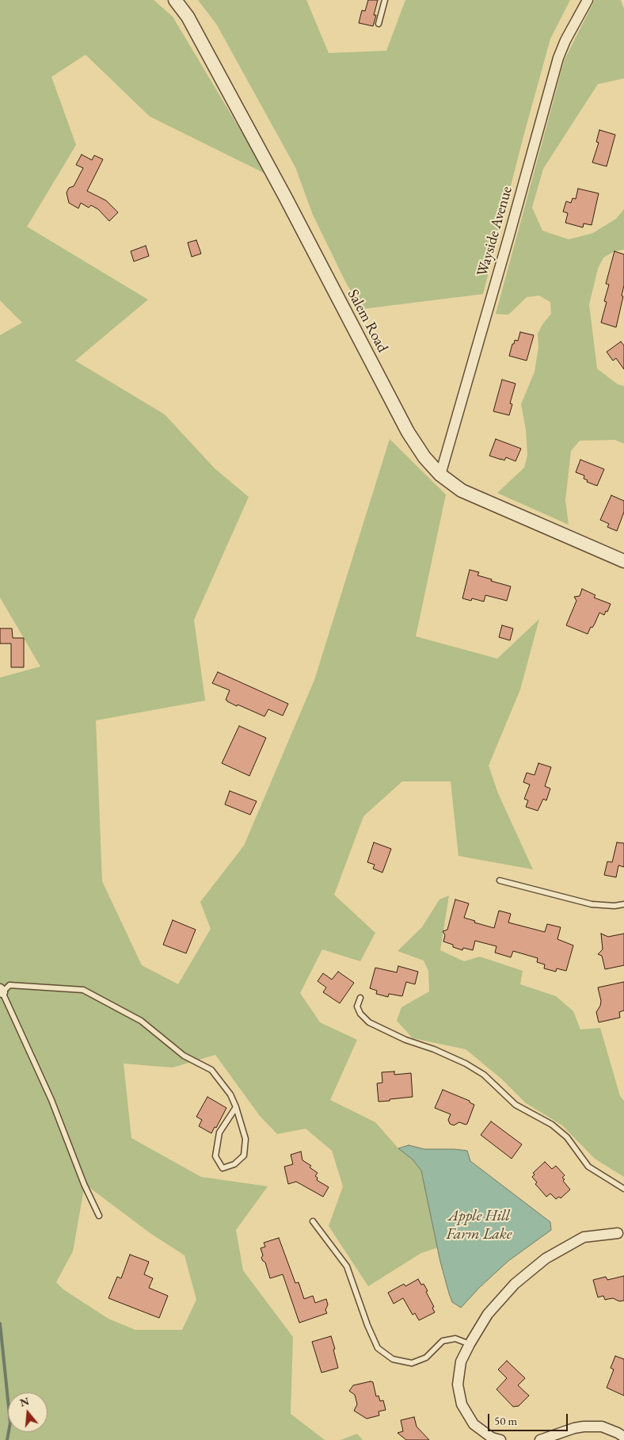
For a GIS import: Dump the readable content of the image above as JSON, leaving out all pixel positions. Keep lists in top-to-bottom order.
{
  "streets": {
    "street": ["Wayside Avenue", "Salem Road"]
  },
  "crossings": [
    ["Wayside Avenue", "Salem Road"]
  ],
  "water": ["Apple Hill Farm Lake"],
  "scale_bar": "50 m",
  "north": "top"
}
